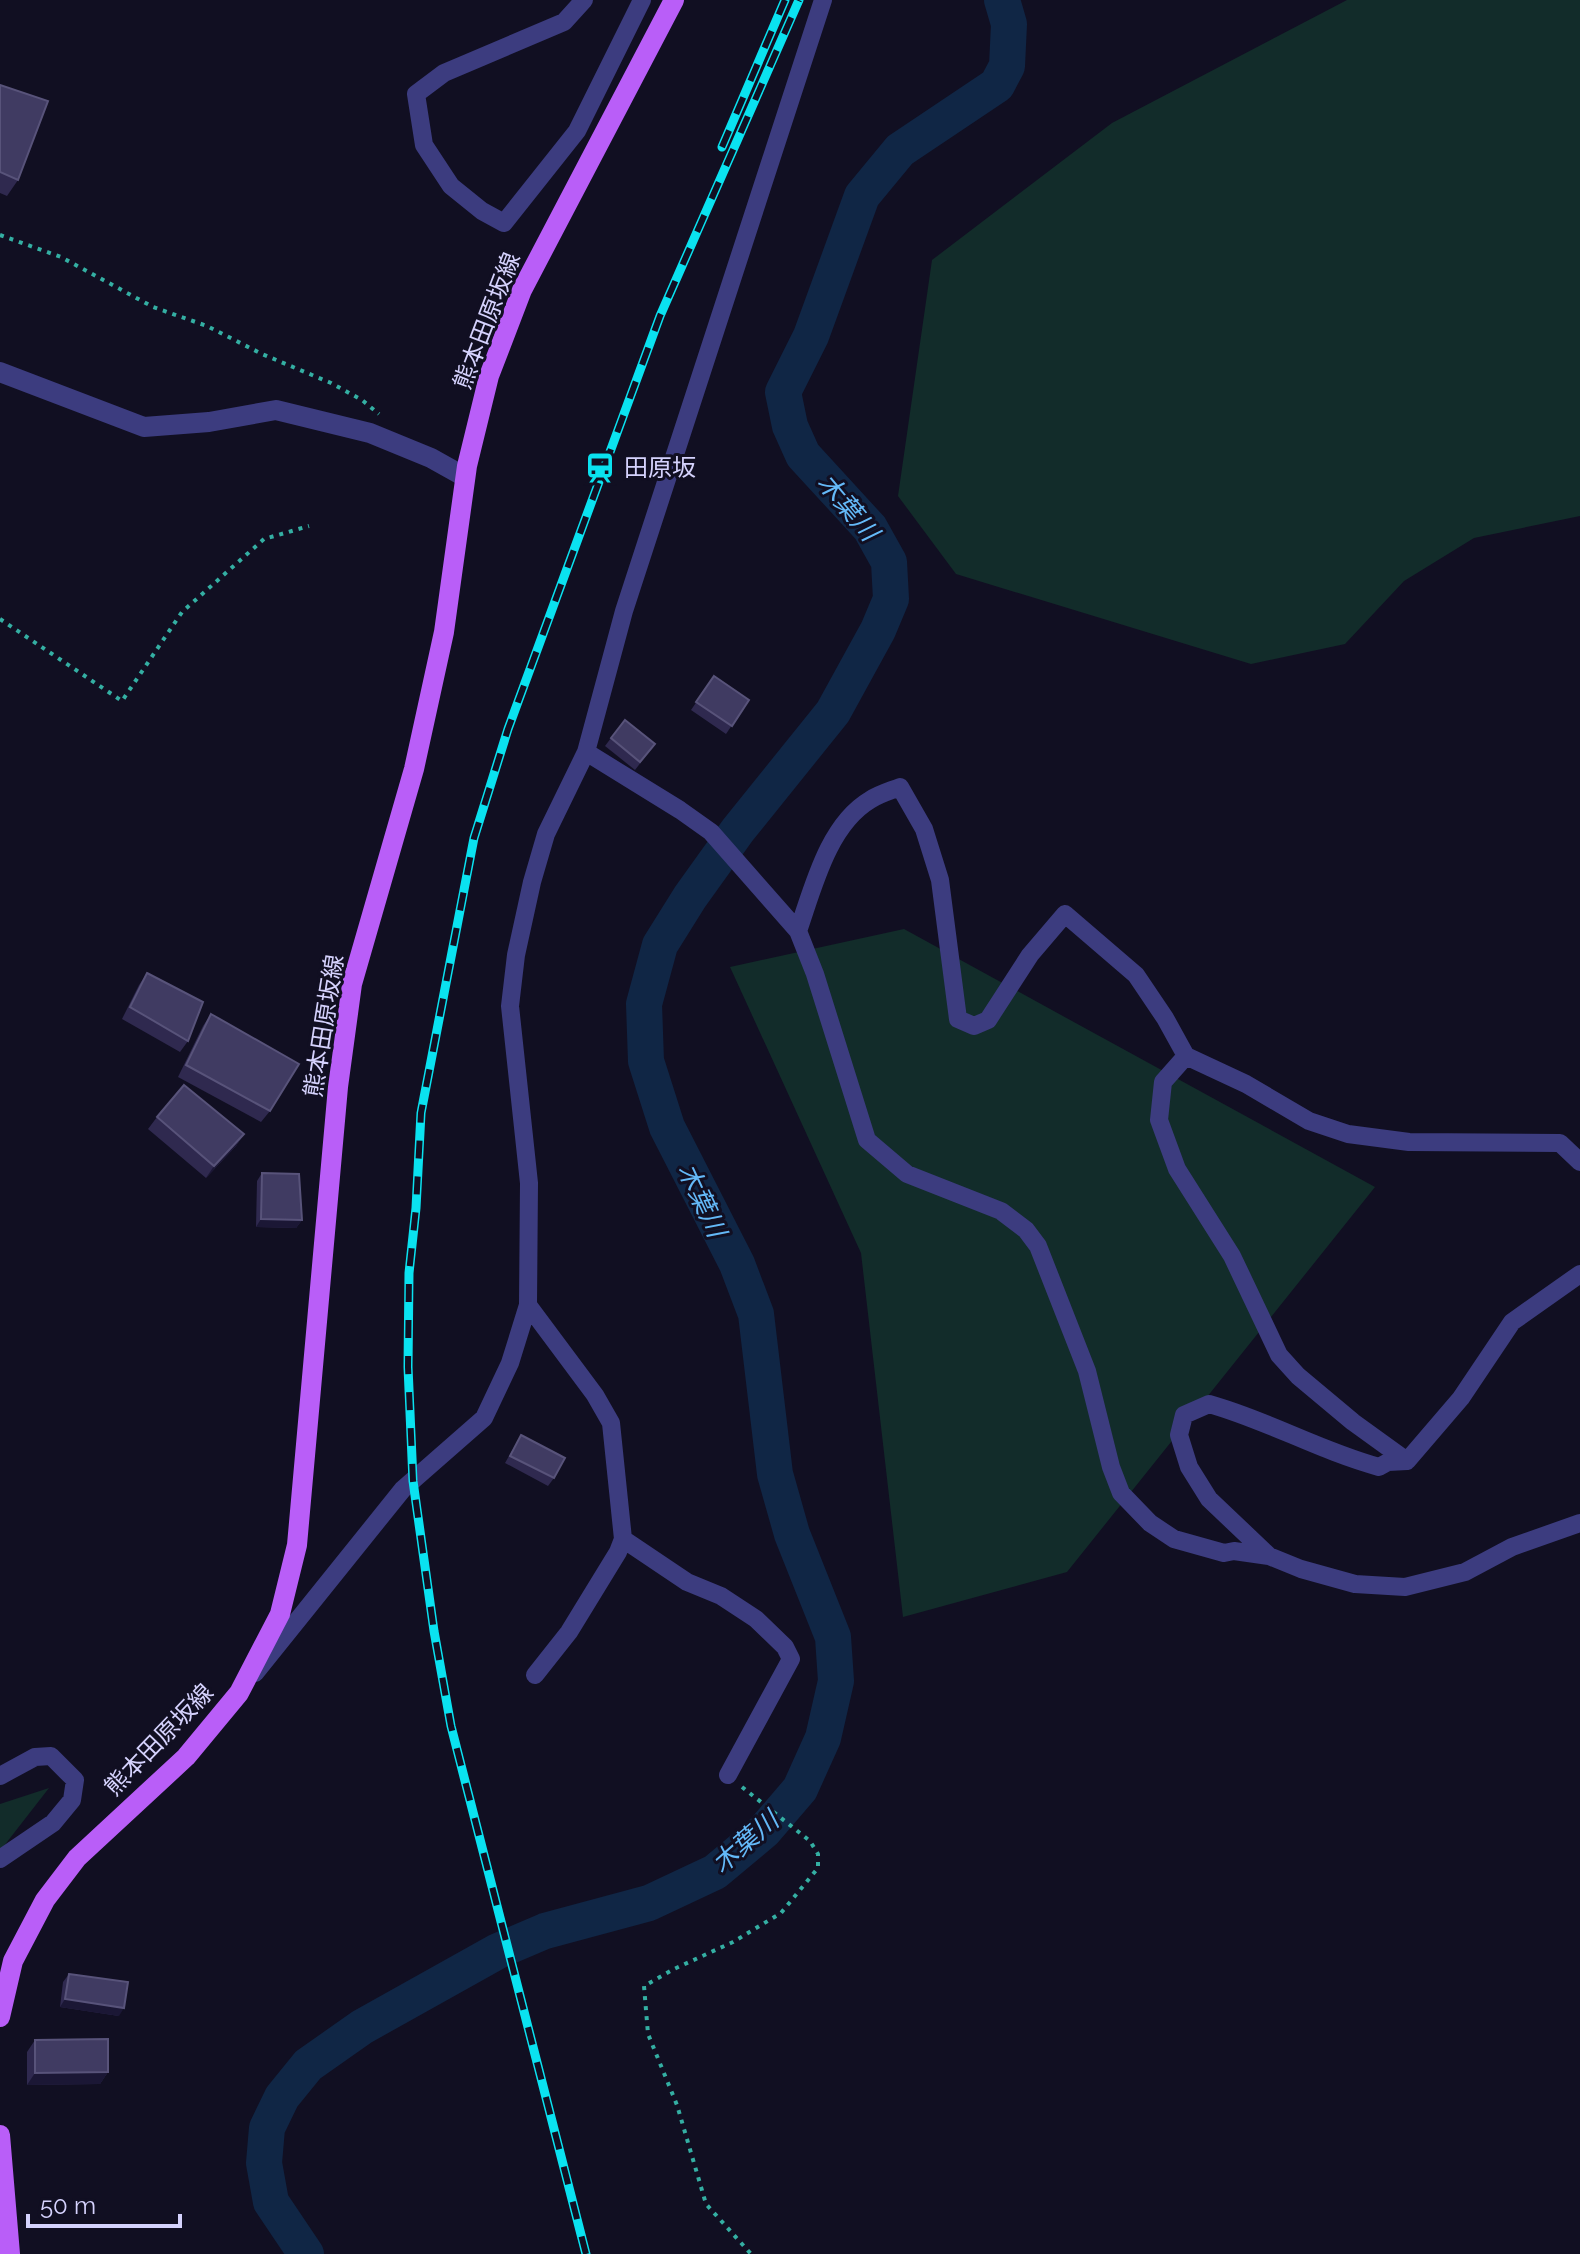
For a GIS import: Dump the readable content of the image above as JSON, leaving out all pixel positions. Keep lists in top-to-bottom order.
{
  "streets": {
    "main road": ["熊本田原坂線"]
  },
  "water": ["木葉川"],
  "places": {
    "station": ["田原坂"]
  },
  "scale_bar": "50 m"
}
